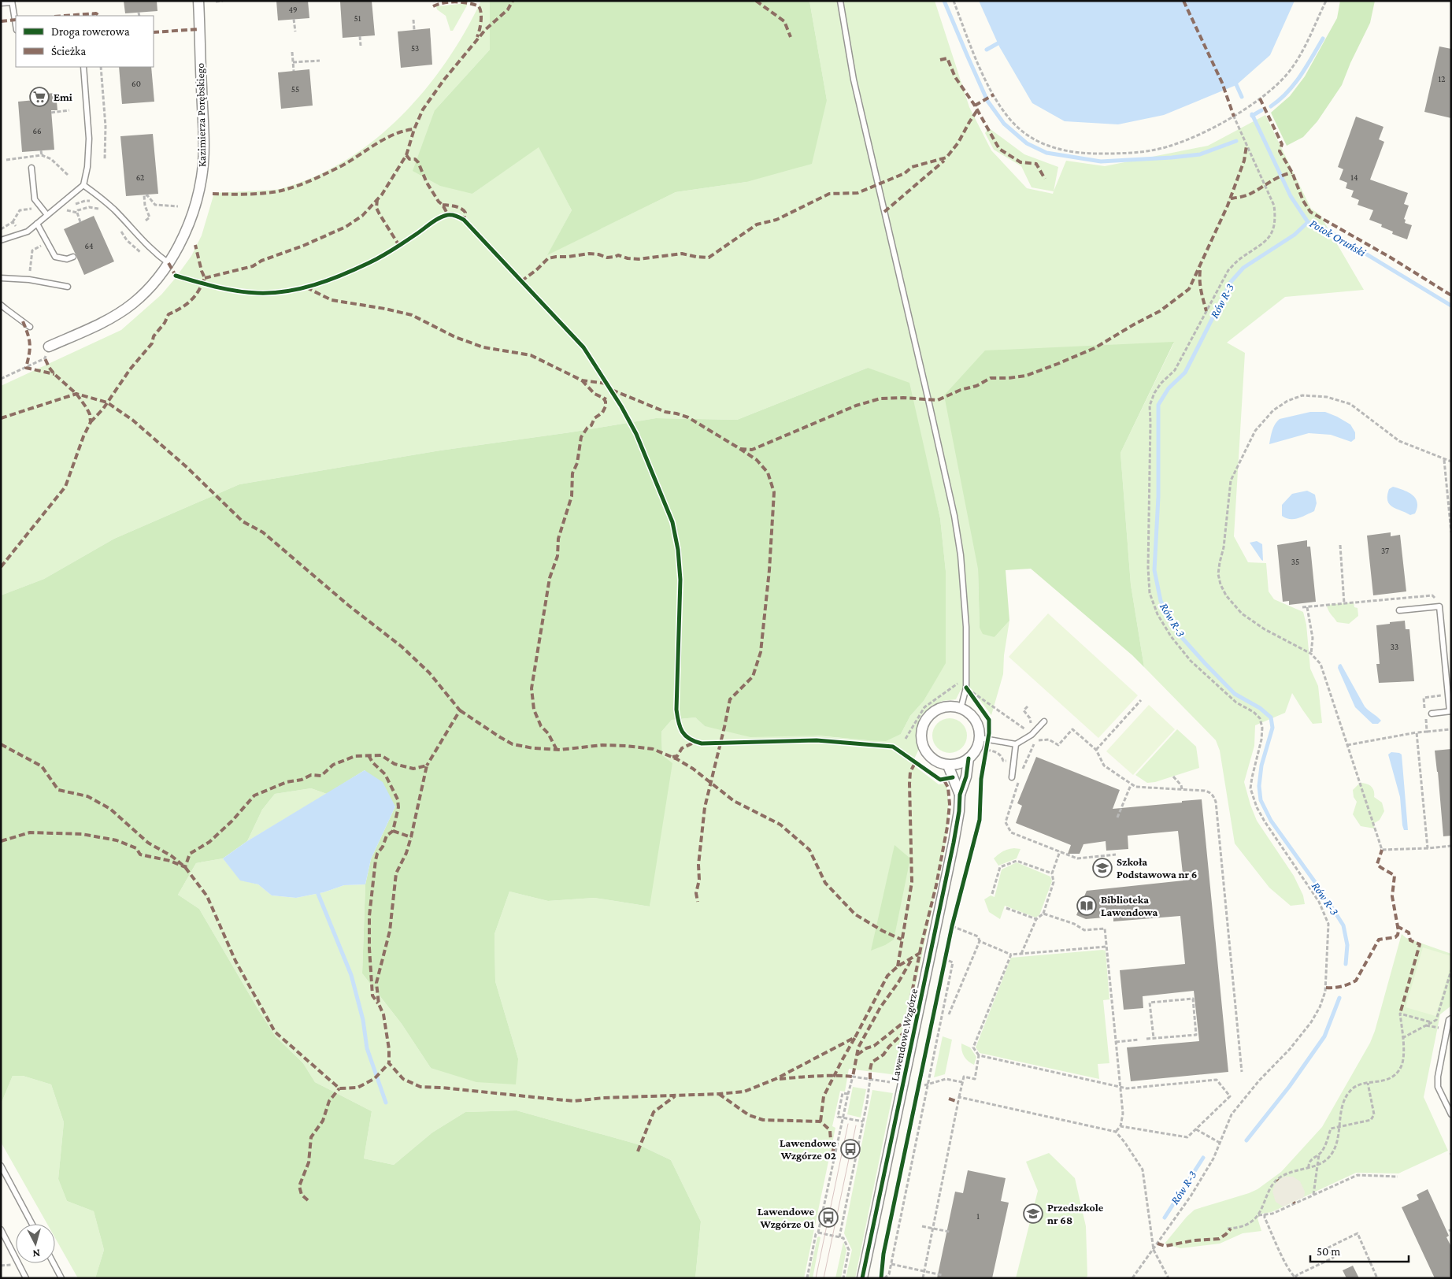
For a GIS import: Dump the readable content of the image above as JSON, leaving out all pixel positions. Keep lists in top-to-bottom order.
{
  "streets": {
    "street": ["Kazimierza Porębskiego", "Lawendowe Wzgórze"]
  },
  "water": ["Potok Oruński", "Rów R-3"],
  "places": {
    "supermarket": ["Emi"],
    "school or university": ["Szkoła Podstawowa nr 6", "Przedszkole nr 68"],
    "library": ["Biblioteka Lawendowa"],
    "bus stop": ["Lawendowe Wzgórze 02", "Lawendowe Wzgórze 01"]
  },
  "house_numbers": [
    "49",
    "51",
    "53",
    "12",
    "60",
    "55",
    "66",
    "62",
    "14",
    "64",
    "37",
    "35",
    "33",
    "1"
  ],
  "legend": ["Droga rowerowa", "Ścieżka"],
  "scale_bar": "50 m",
  "north": "bottom"
}
